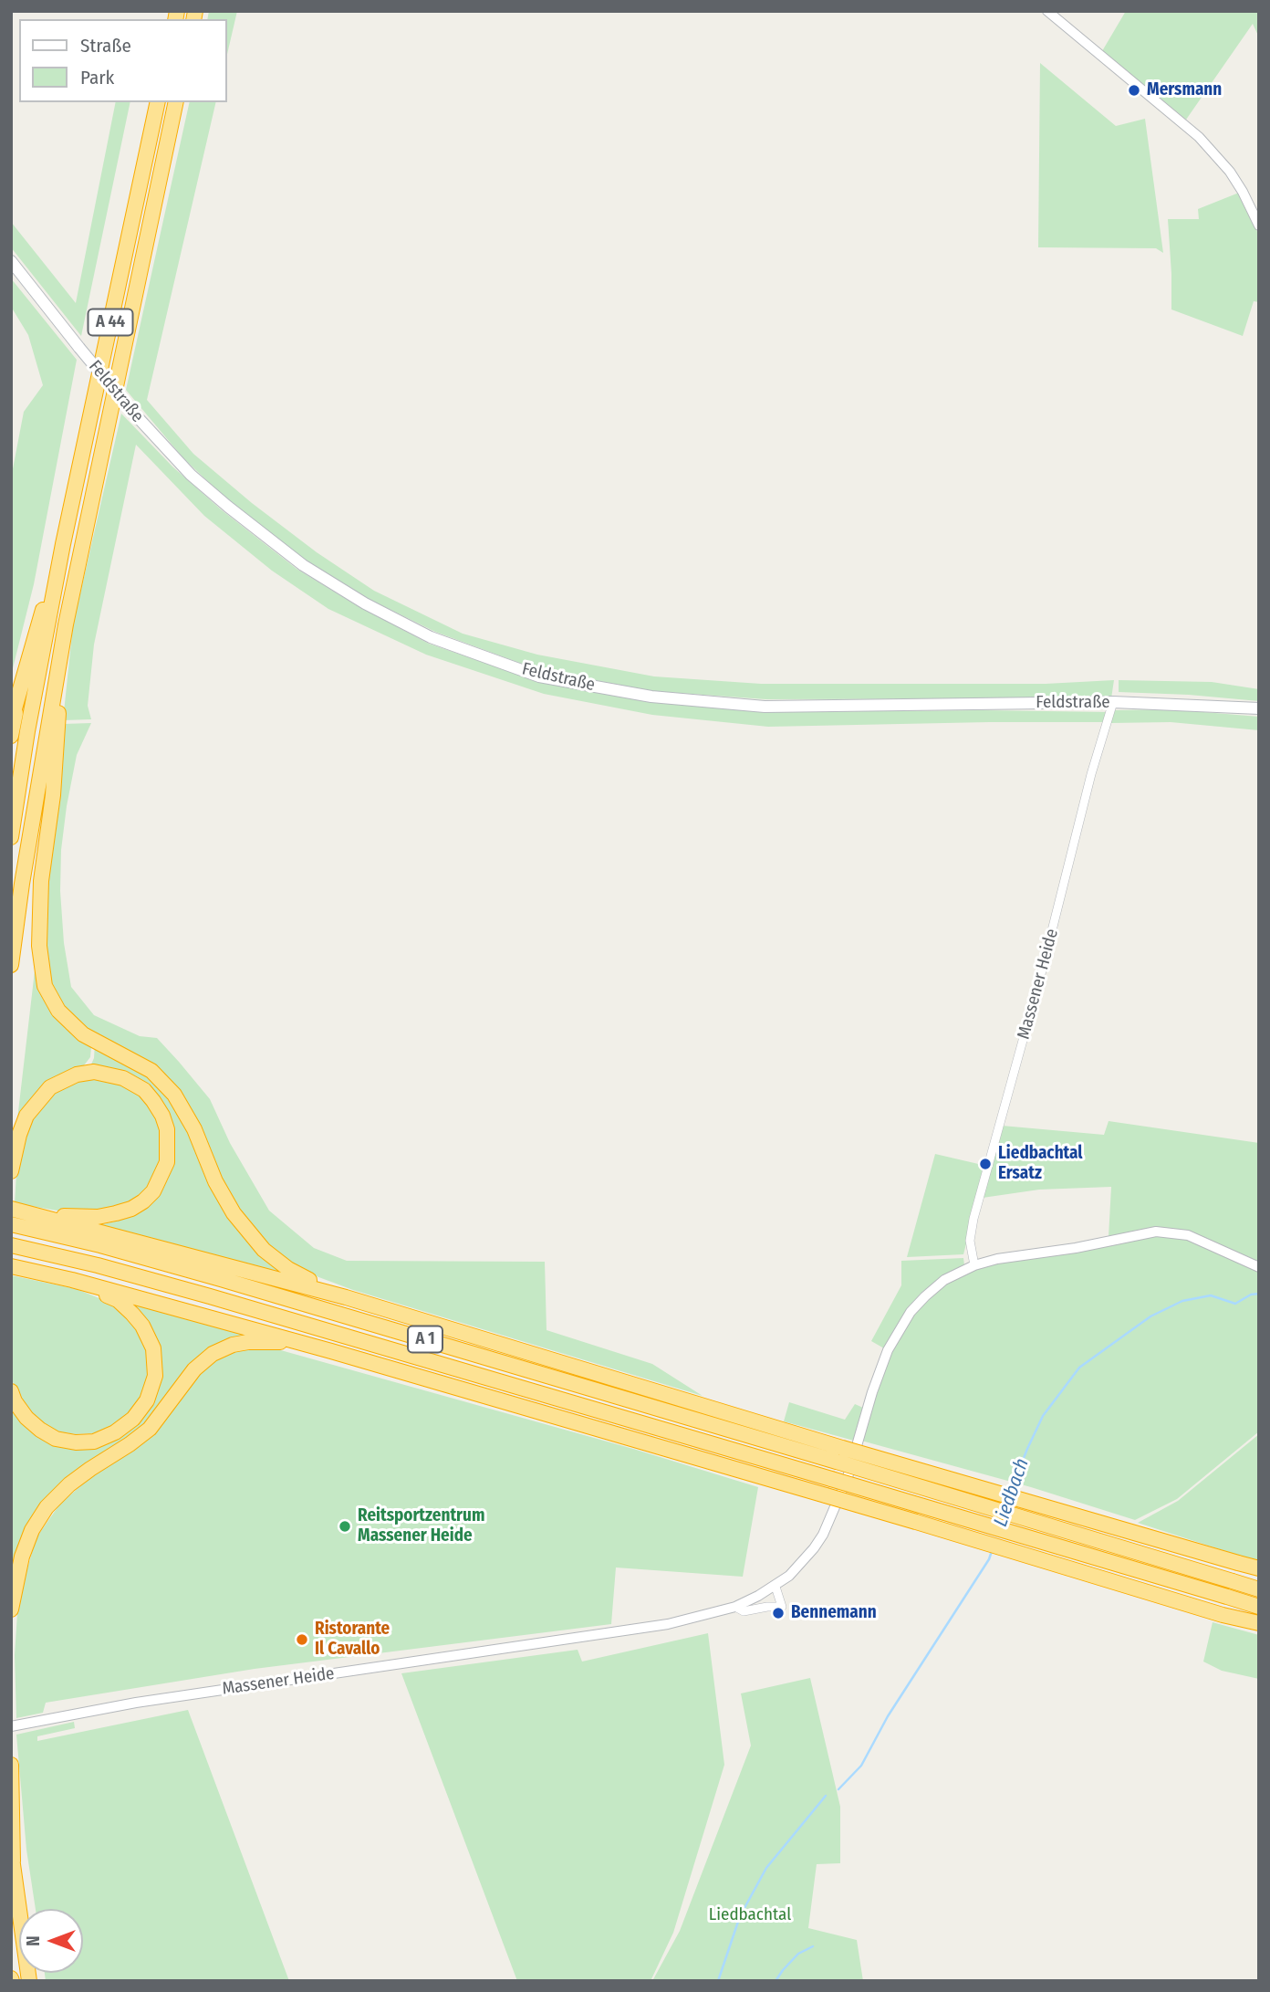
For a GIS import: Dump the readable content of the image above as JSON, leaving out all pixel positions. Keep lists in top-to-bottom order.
{
  "streets": {
    "highway": ["A 44", "A 1"],
    "main road": ["Feldstraße"],
    "street": ["Massener Heide"]
  },
  "crossings": [
    ["Feldstraße", "Massener Heide"]
  ],
  "water": ["Liedbach"],
  "parks": ["Liedbachtal"],
  "places": [
    "Mersmann",
    "Liedbachtal Ersatz",
    "Reitsportzentrum Massener Heide",
    "Bennemann",
    "Ristorante Il Cavallo"
  ],
  "legend": ["Straße", "Park"],
  "north": "left"
}
